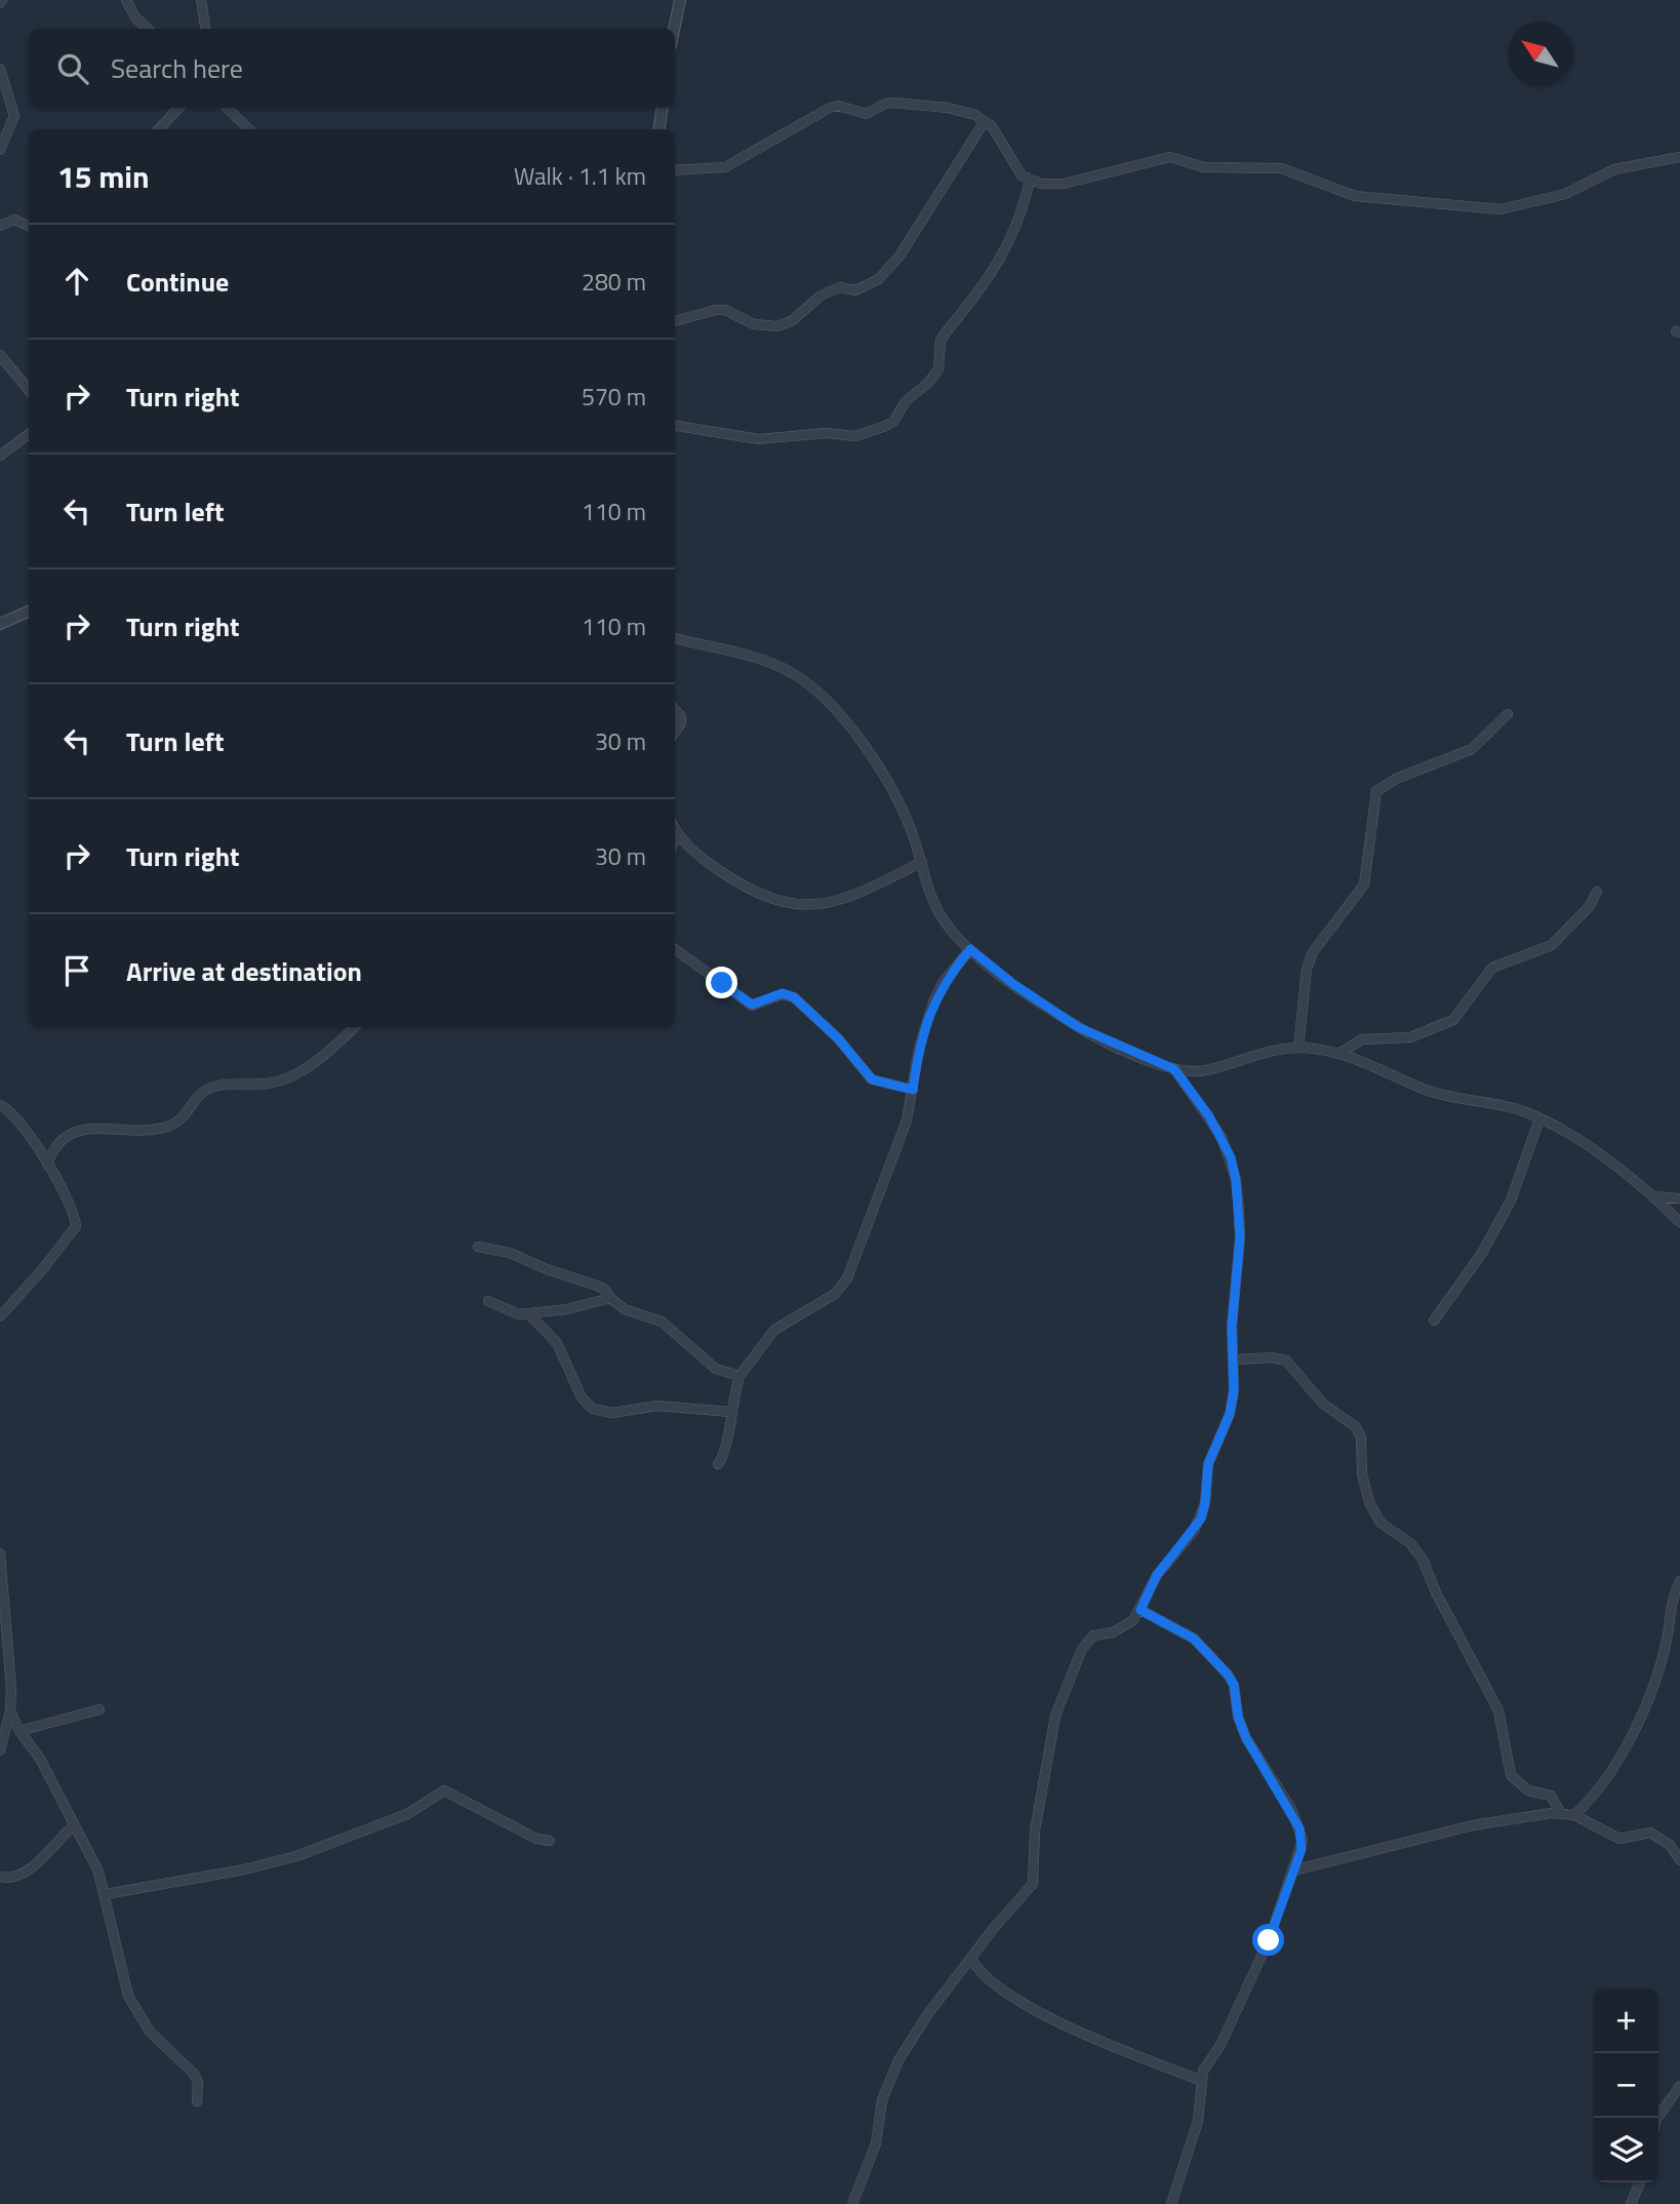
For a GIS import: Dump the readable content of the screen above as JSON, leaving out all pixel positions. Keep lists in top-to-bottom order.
{
  "north": "top left",
  "page": {
    "search": "Search here",
    "heading": ["15 min", "Walk · 1.1 km"],
    "list": [
      ["Continue", "280 m"],
      ["Turn right", "570 m"],
      ["Turn left", "110 m"],
      ["Turn right", "110 m"],
      ["Turn left", "30 m"],
      ["Turn right", "30 m"],
      "Arrive at destination"
    ],
    "map_buttons": ["+", "−"]
  }
}
